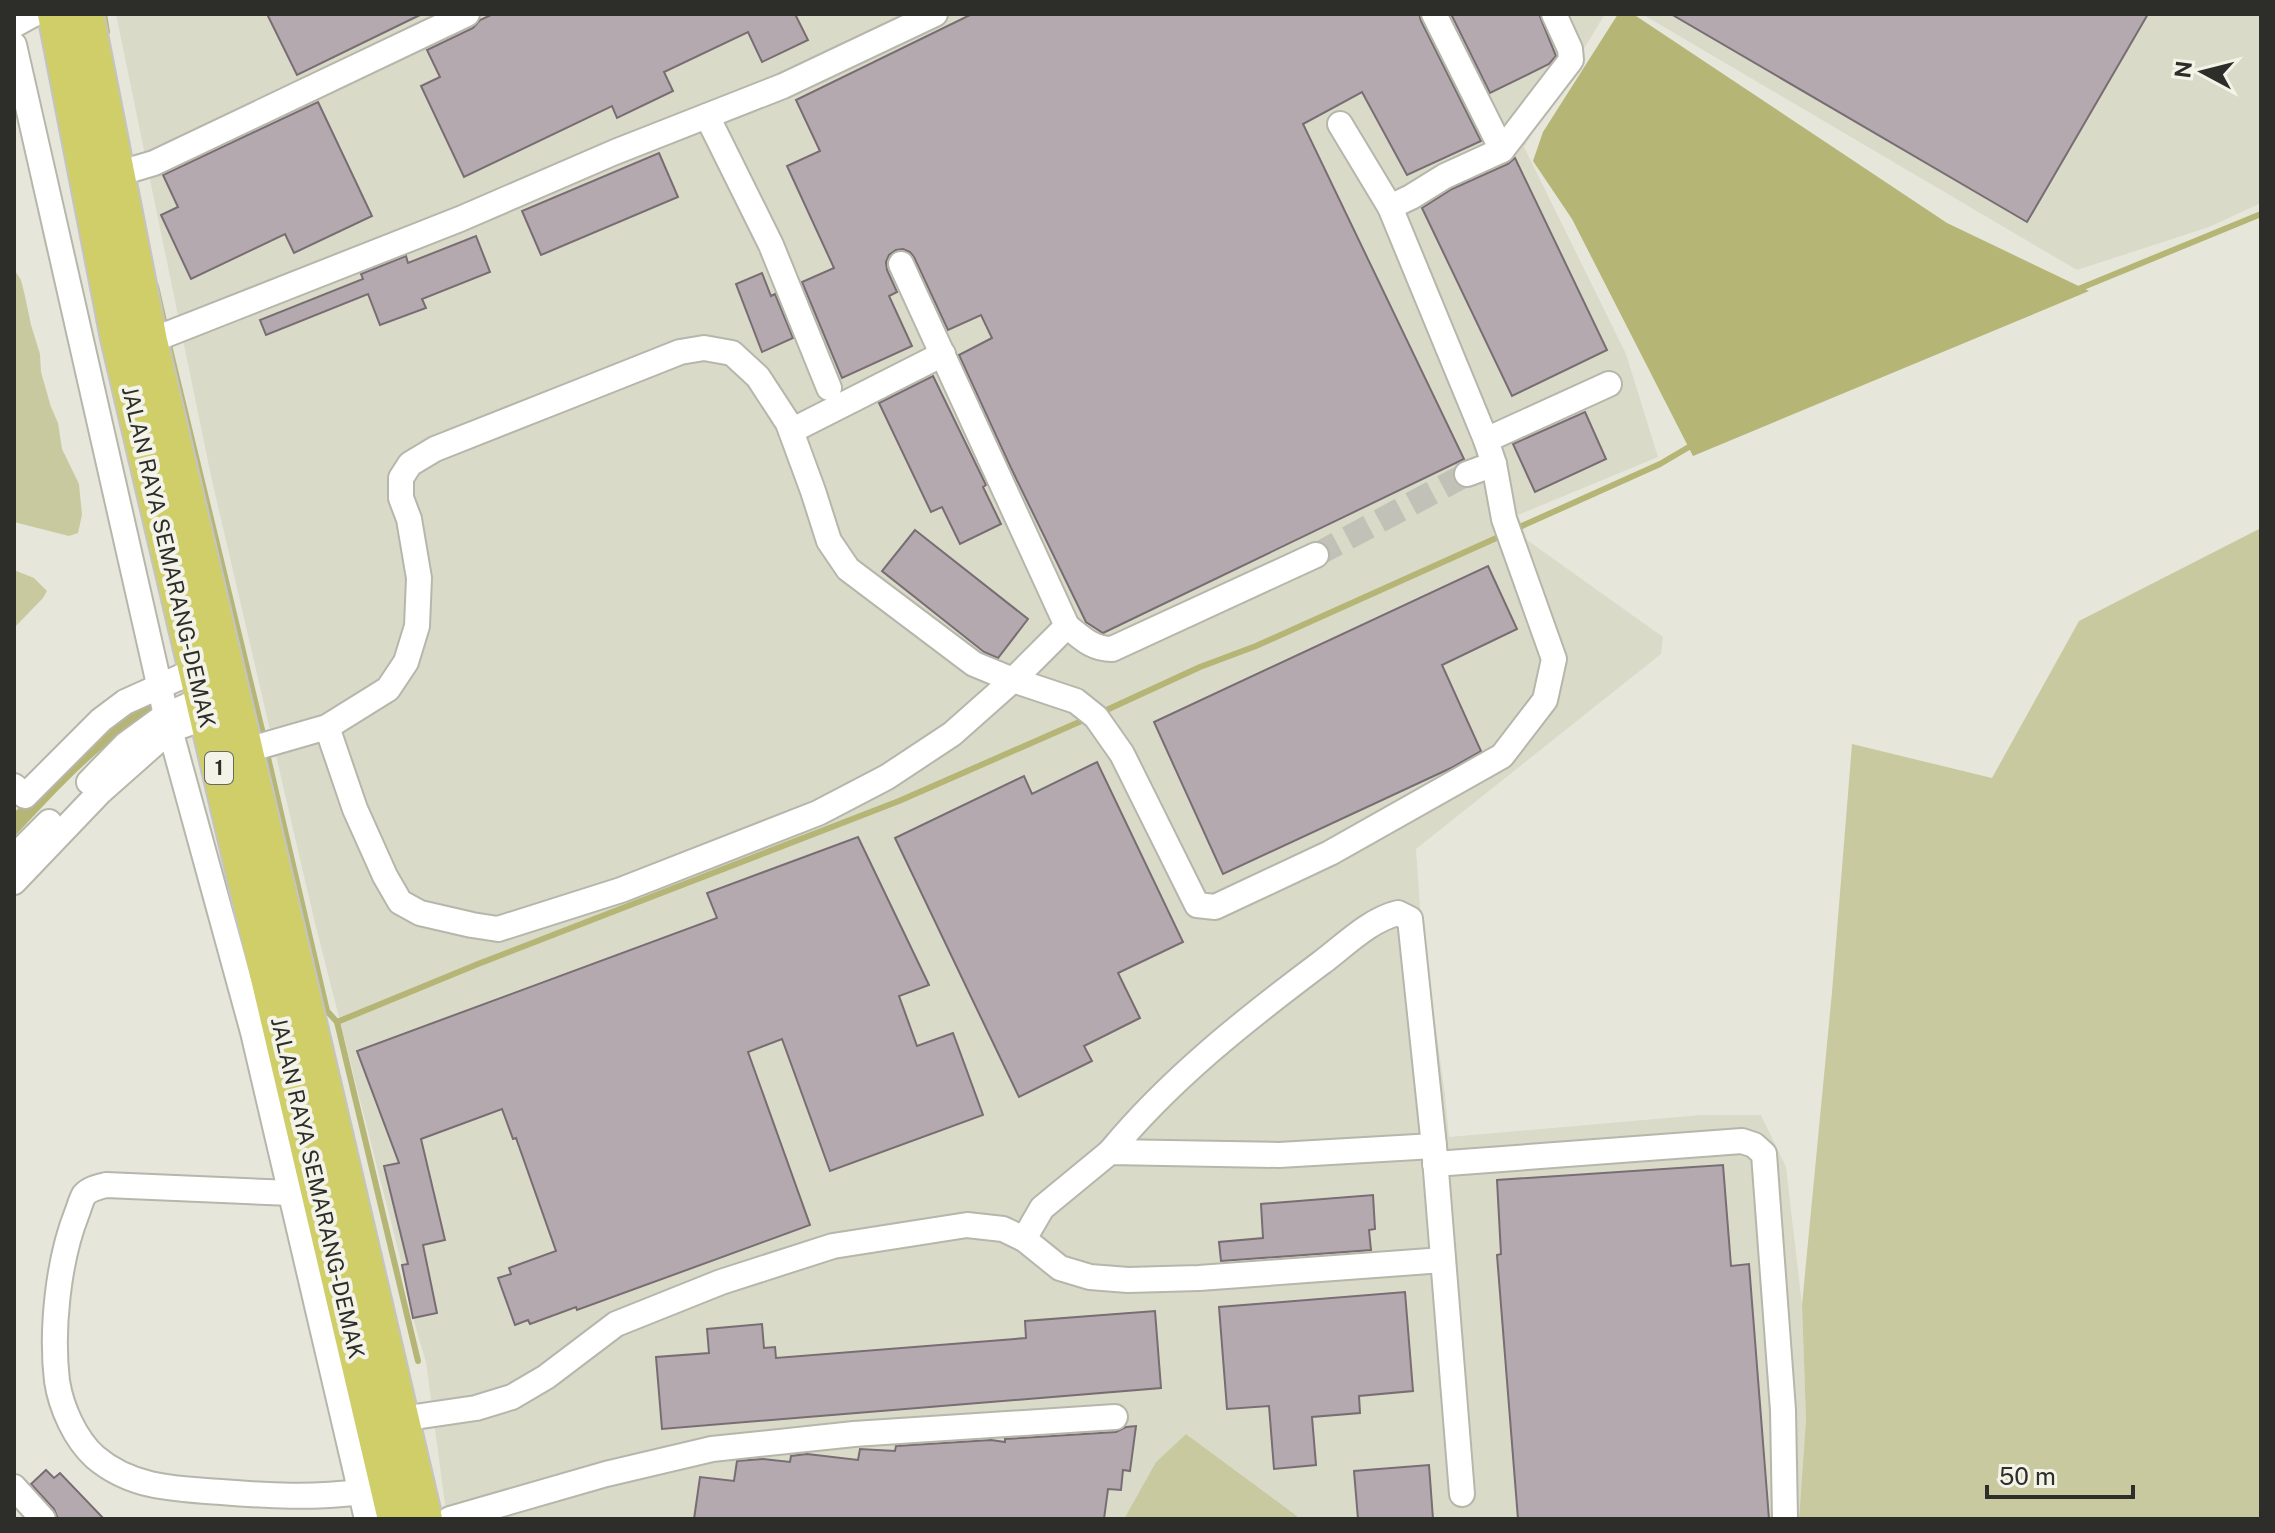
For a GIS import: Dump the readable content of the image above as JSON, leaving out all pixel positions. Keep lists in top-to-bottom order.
{
  "streets": {
    "highway": ["JALAN RAYA SEMARANG-DEMAK", "1"]
  },
  "scale_bar": "50 m",
  "north": "left"
}
